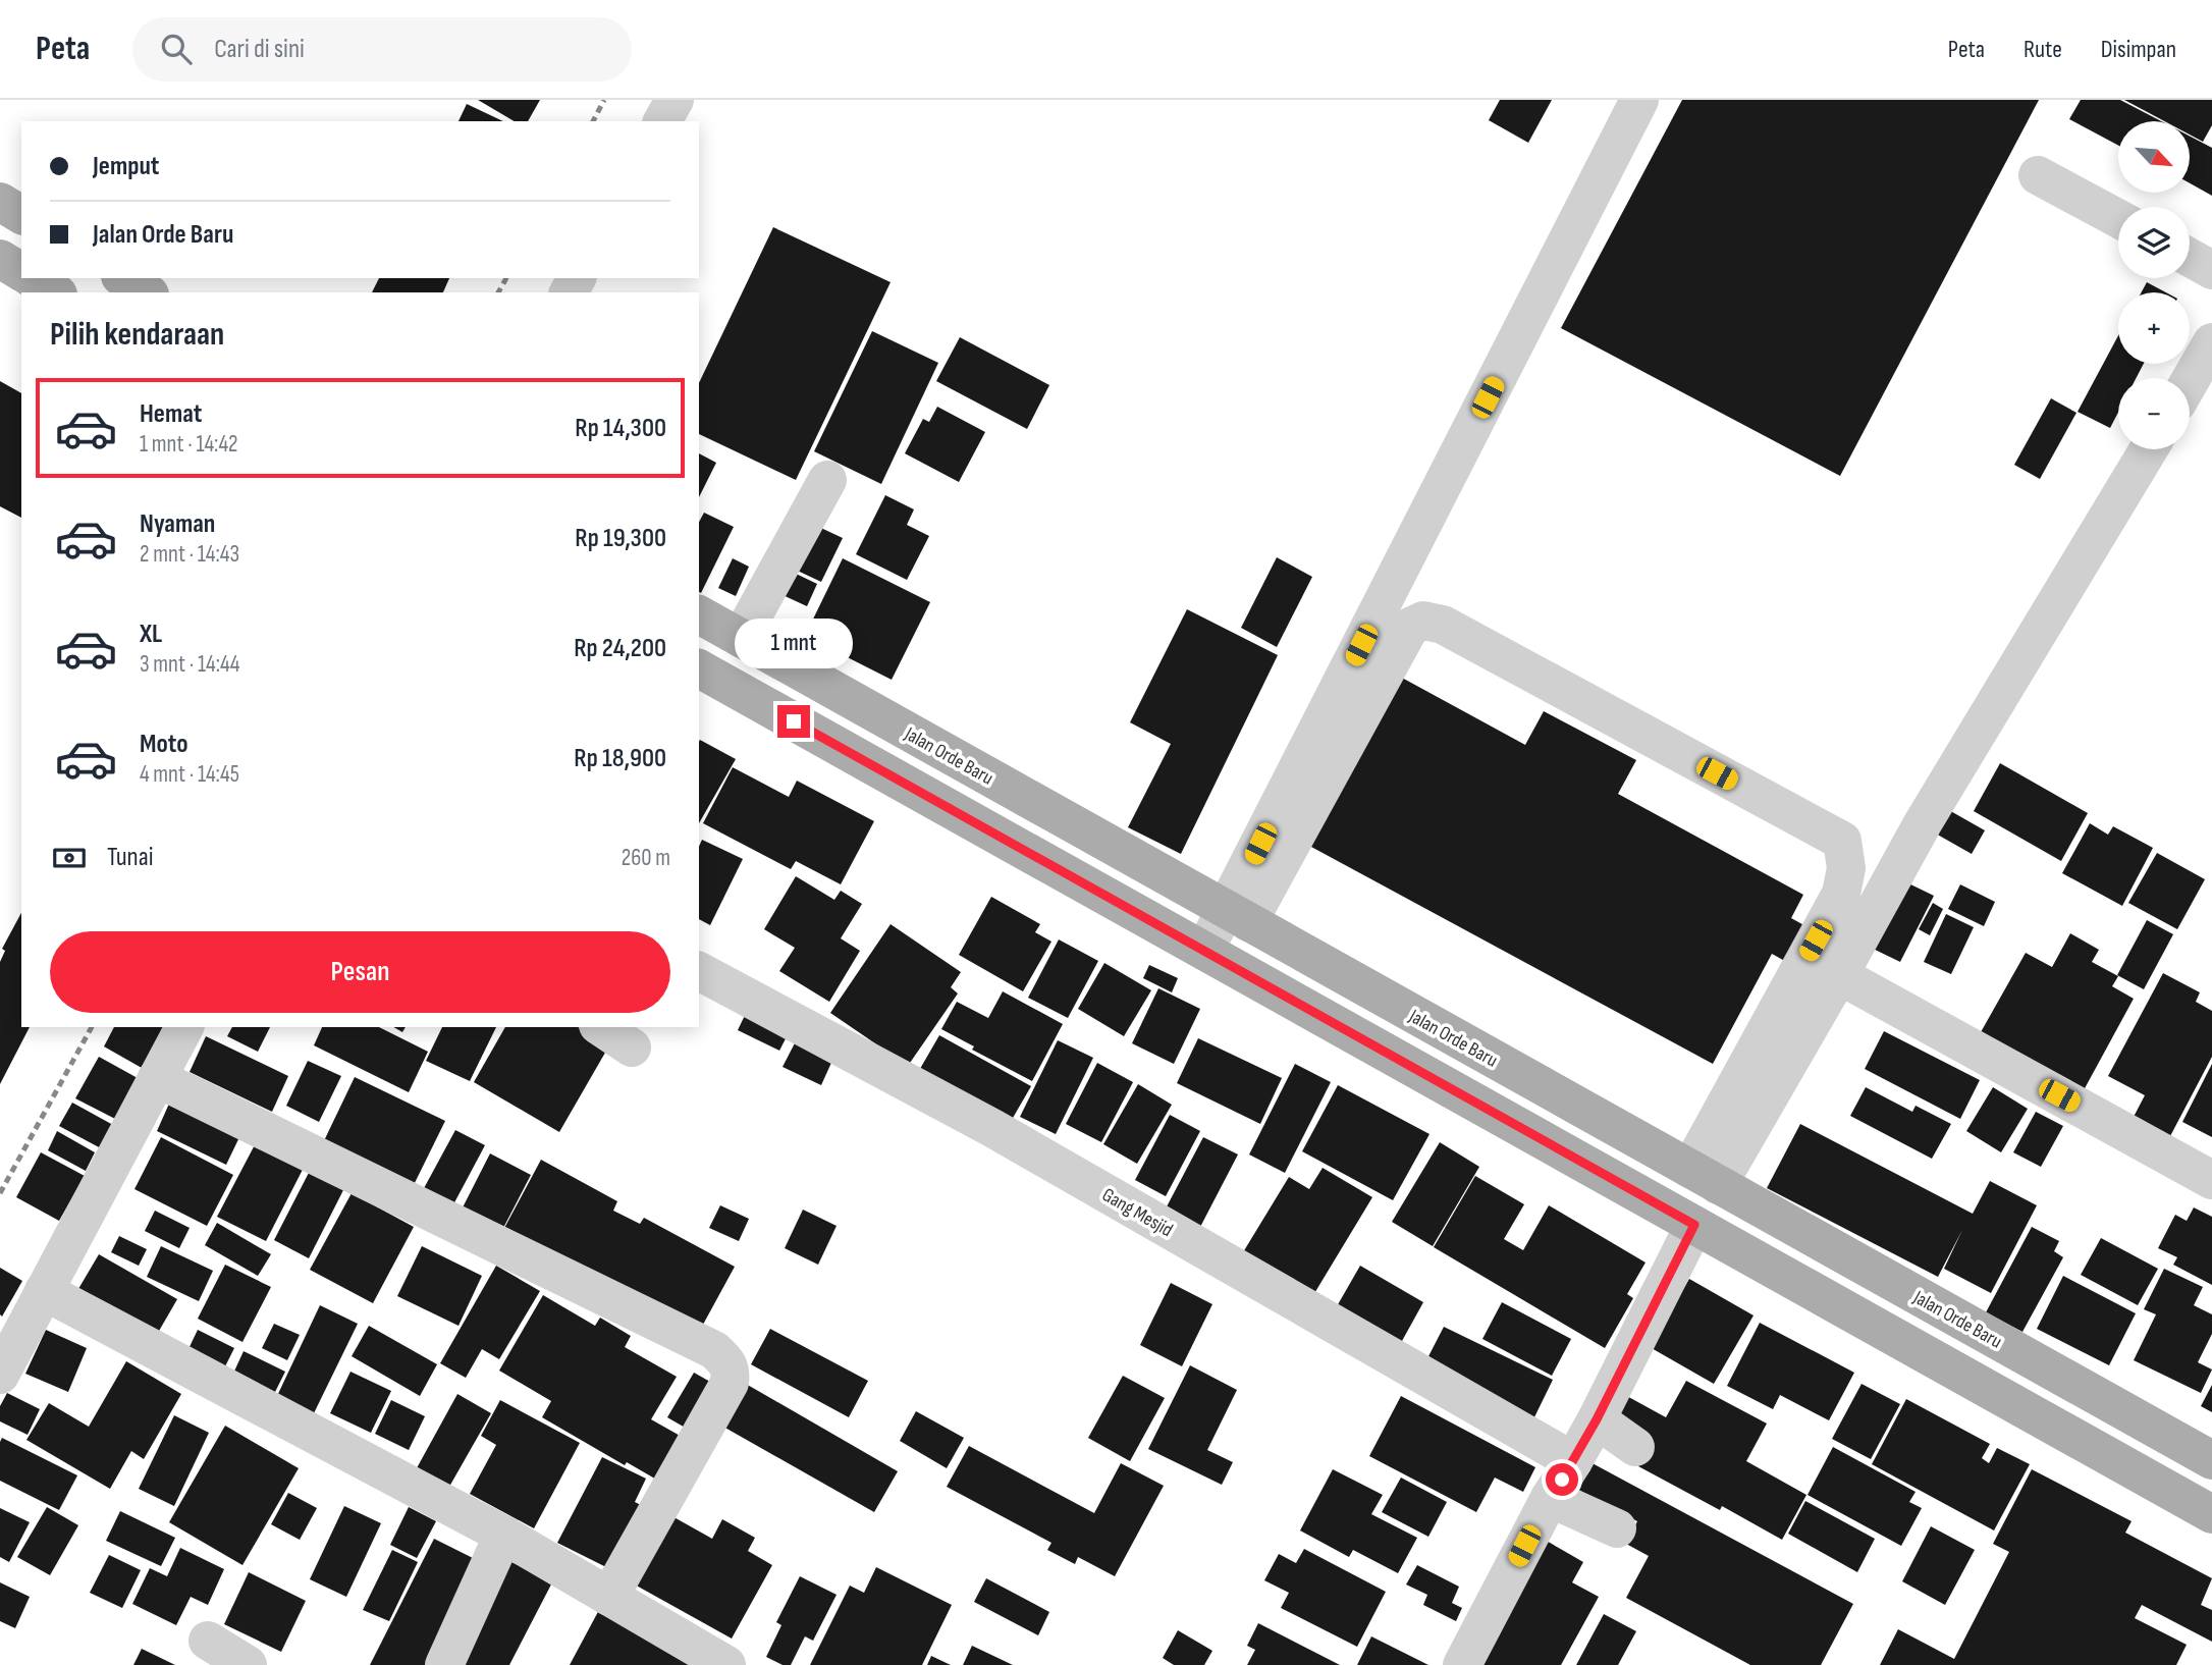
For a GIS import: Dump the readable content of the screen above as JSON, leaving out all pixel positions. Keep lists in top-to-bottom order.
{
  "streets": {
    "main road": ["Jalan Orde Baru"],
    "street": ["Gang Mesjid"]
  },
  "north": "bottom right",
  "page": {
    "header": "Peta",
    "search": "Cari di sini",
    "nav": ["Peta", "Rute", "Disimpan"],
    "map_buttons": ["+", "−"],
    "banner": ["Jemput", "Jalan Orde Baru"],
    "heading": "Pilih kendaraan",
    "list": [
      {
        "name": "Hemat",
        "note": "1 mnt · 14:42",
        "value": "Rp 14,300"
      },
      {
        "name": "Nyaman",
        "note": "2 mnt · 14:43",
        "value": "Rp 19,300"
      },
      {
        "name": "XL",
        "note": "3 mnt · 14:44",
        "value": "Rp 24,200"
      },
      {
        "name": "Moto",
        "note": "4 mnt · 14:45",
        "value": "Rp 18,900"
      }
    ],
    "bubble": "1 mnt",
    "pay": ["Tunai", "260 m"],
    "buttons": "Pesan"
  }
}
